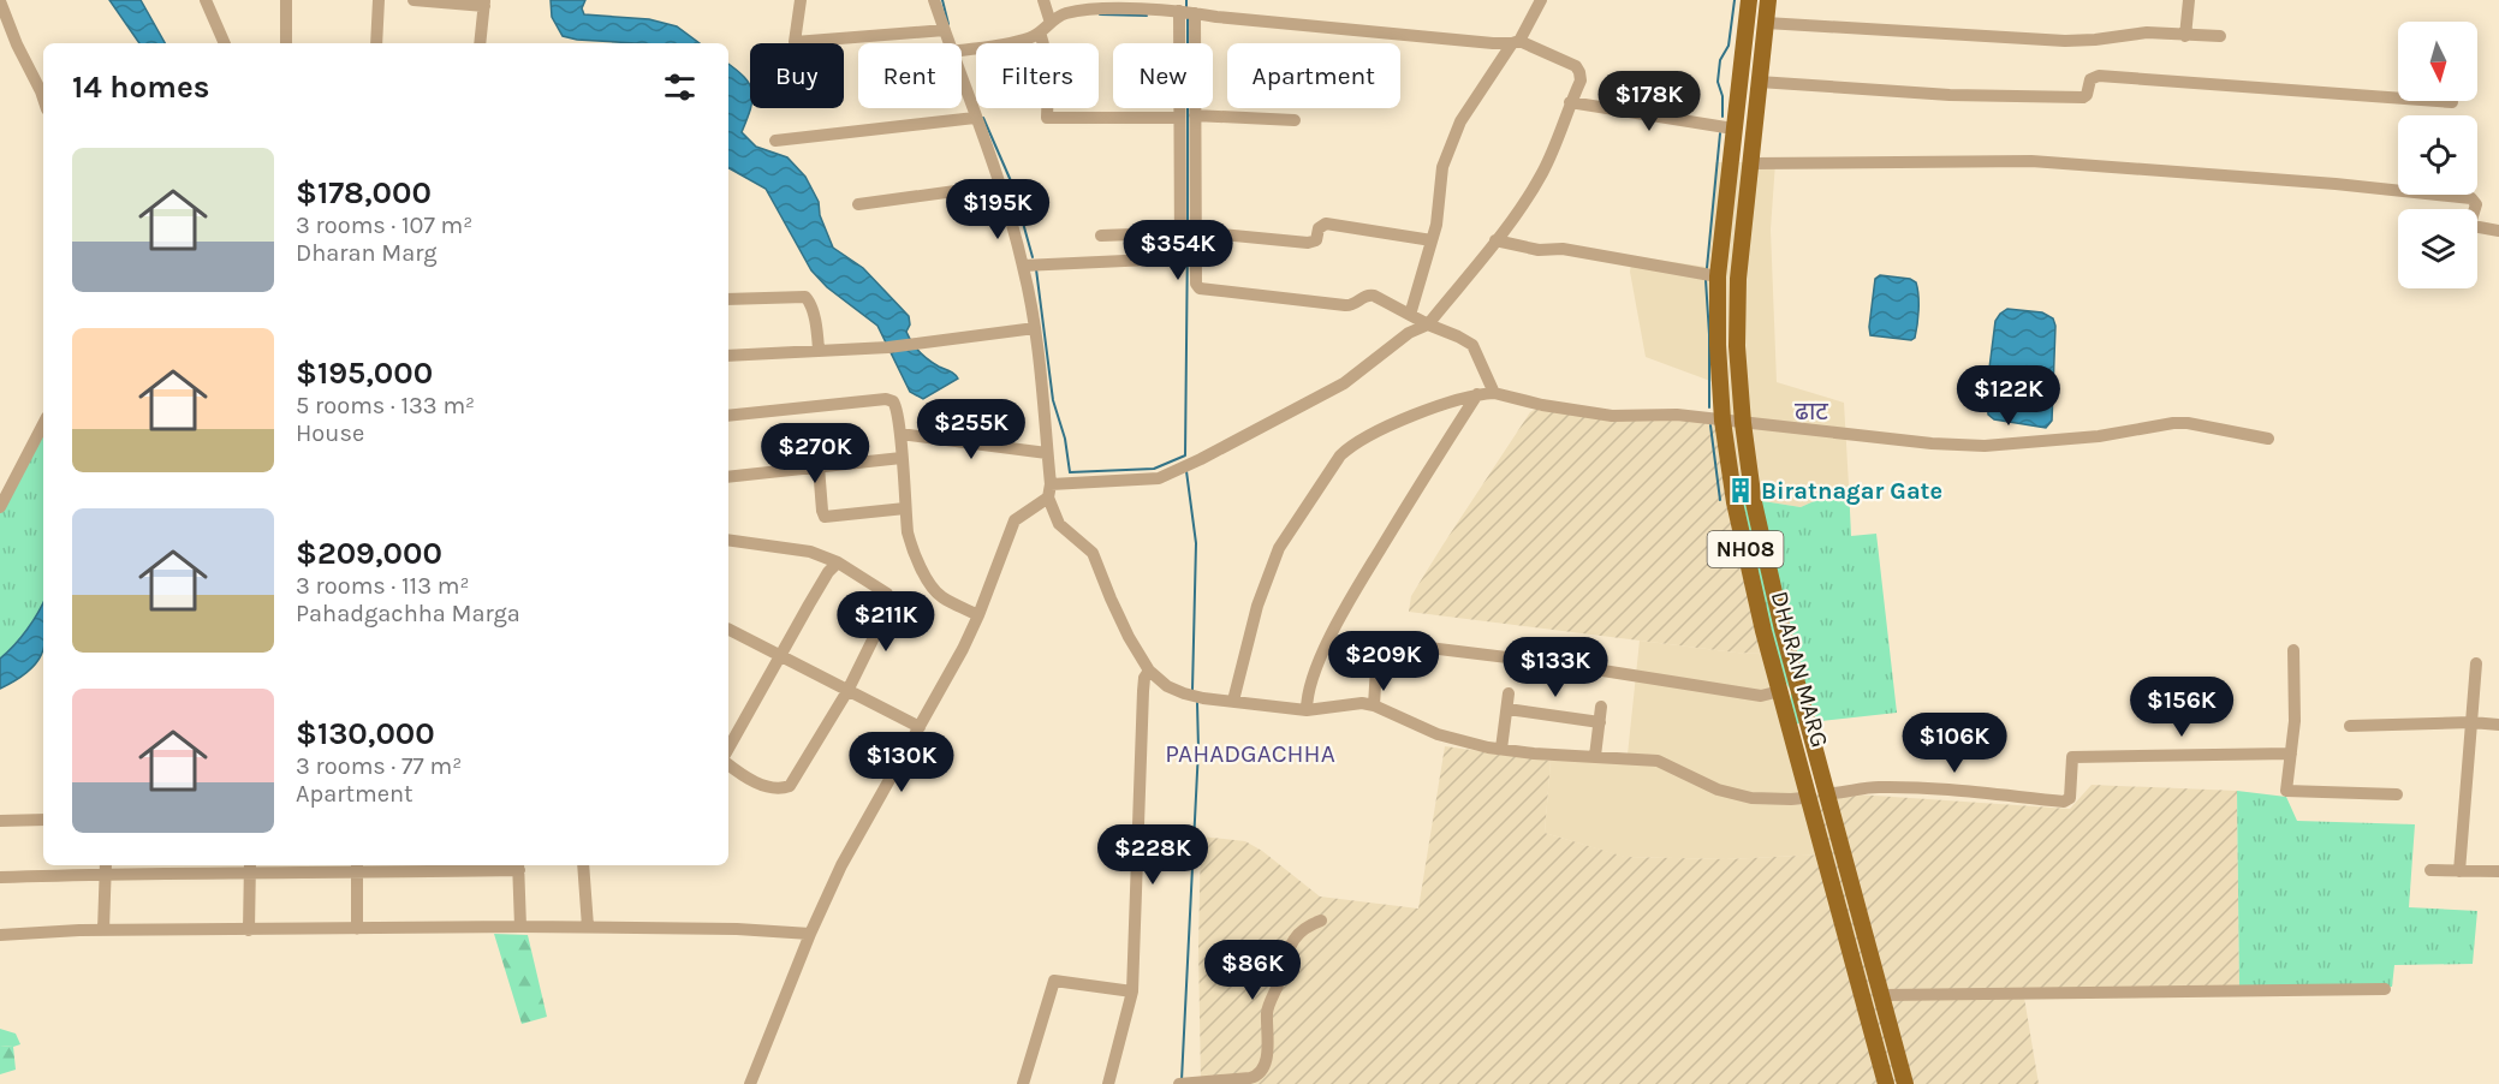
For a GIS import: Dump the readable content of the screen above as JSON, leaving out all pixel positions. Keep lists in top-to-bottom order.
{
  "streets": {
    "main road": ["NH08", "DHARAN MARG"]
  },
  "districts": ["ढाट", "PAHADGACHHA"],
  "places": {
    "building": ["Biratnagar Gate"]
  },
  "north": "bottom",
  "page": {
    "chip": [
      "Buy",
      "Rent",
      "Filters",
      "New",
      "Apartment"
    ],
    "heading": "14 homes",
    "price": [
      "$178K",
      "$195K",
      "$354K",
      "$122K",
      "$255K",
      "$270K",
      "$211K",
      "$209K",
      "$133K",
      "$156K",
      "$106K",
      "$130K",
      "$228K",
      "$86K"
    ],
    "list": [
      {
        "name": "$178,000",
        "note": "3 rooms · 107 m² · Dharan Marg"
      },
      {
        "name": "$195,000",
        "note": "5 rooms · 133 m² · House"
      },
      {
        "name": "$209,000",
        "note": "3 rooms · 113 m² · Pahadgachha Marga"
      },
      {
        "name": "$130,000",
        "note": "3 rooms · 77 m² · Apartment"
      }
    ]
  }
}
